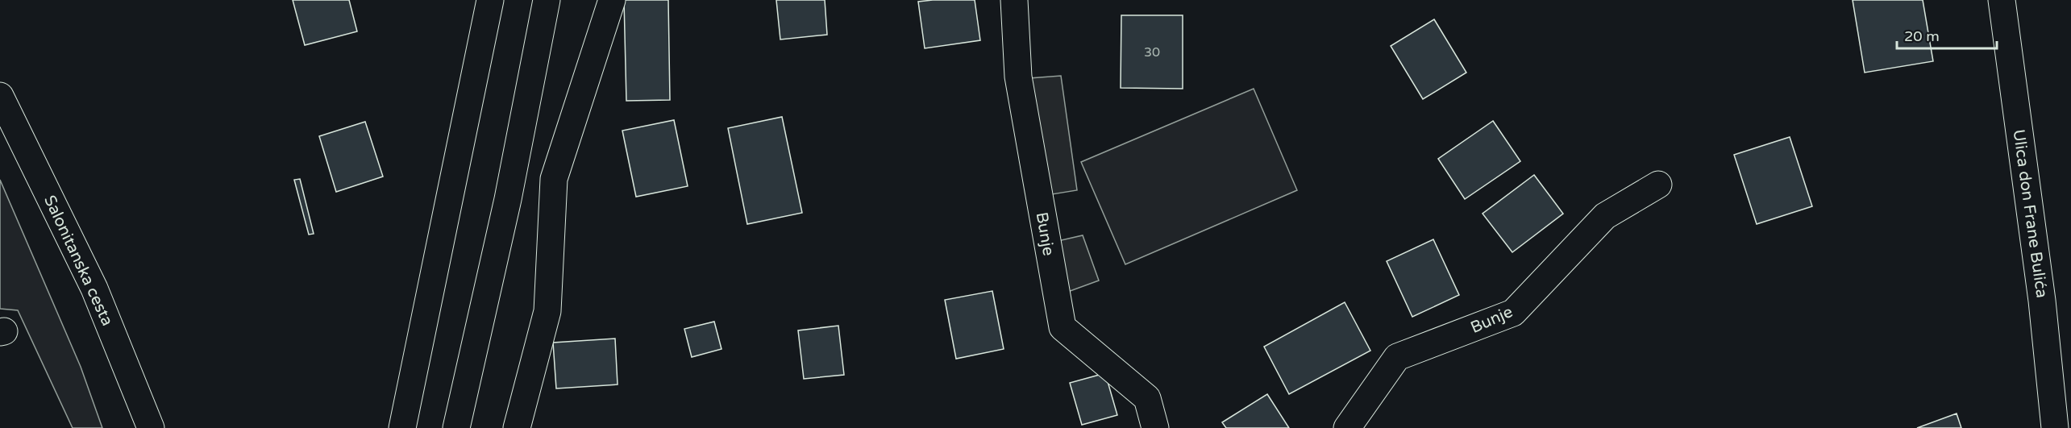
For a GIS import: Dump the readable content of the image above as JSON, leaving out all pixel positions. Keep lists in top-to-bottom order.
{
  "streets": {
    "main road": ["Ulica don Frane Bulića", "Bunje", "Salonitanska cesta"]
  },
  "house_numbers": ["30"],
  "scale_bar": "20 m"
}
